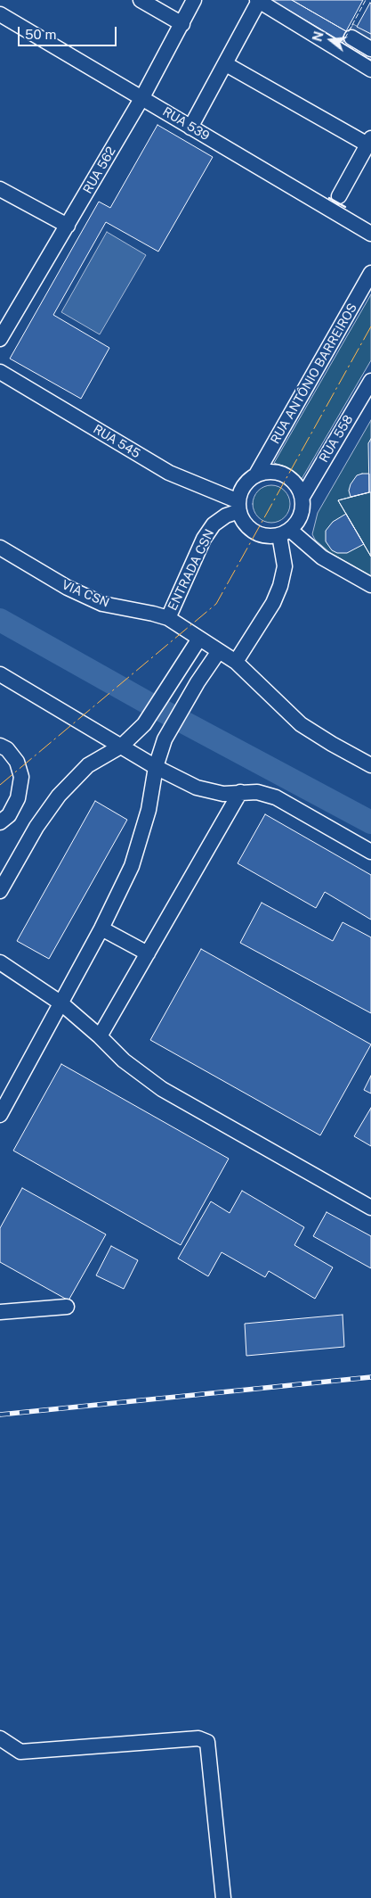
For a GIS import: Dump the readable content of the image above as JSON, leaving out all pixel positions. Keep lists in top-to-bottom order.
{
  "streets": {
    "street": [
      "RUA 539",
      "RUA 562",
      "RUA ANTÔNIO BARREIROS",
      "RUA 558",
      "RUA 545",
      "ENTRADA CSN",
      "VIA CSN"
    ]
  },
  "crossings": [
    ["RUA 539", "RUA 562"],
    ["RUA ANTÔNIO BARREIROS", "RUA 558"],
    ["RUA ANTÔNIO BARREIROS", "RUA 545"],
    ["RUA ANTÔNIO BARREIROS", "ENTRADA CSN"],
    ["RUA 558", "RUA 545"],
    ["RUA 558", "ENTRADA CSN"],
    ["RUA 545", "ENTRADA CSN"],
    ["ENTRADA CSN", "VIA CSN"]
  ],
  "scale_bar": "50 m",
  "north": "left"
}
